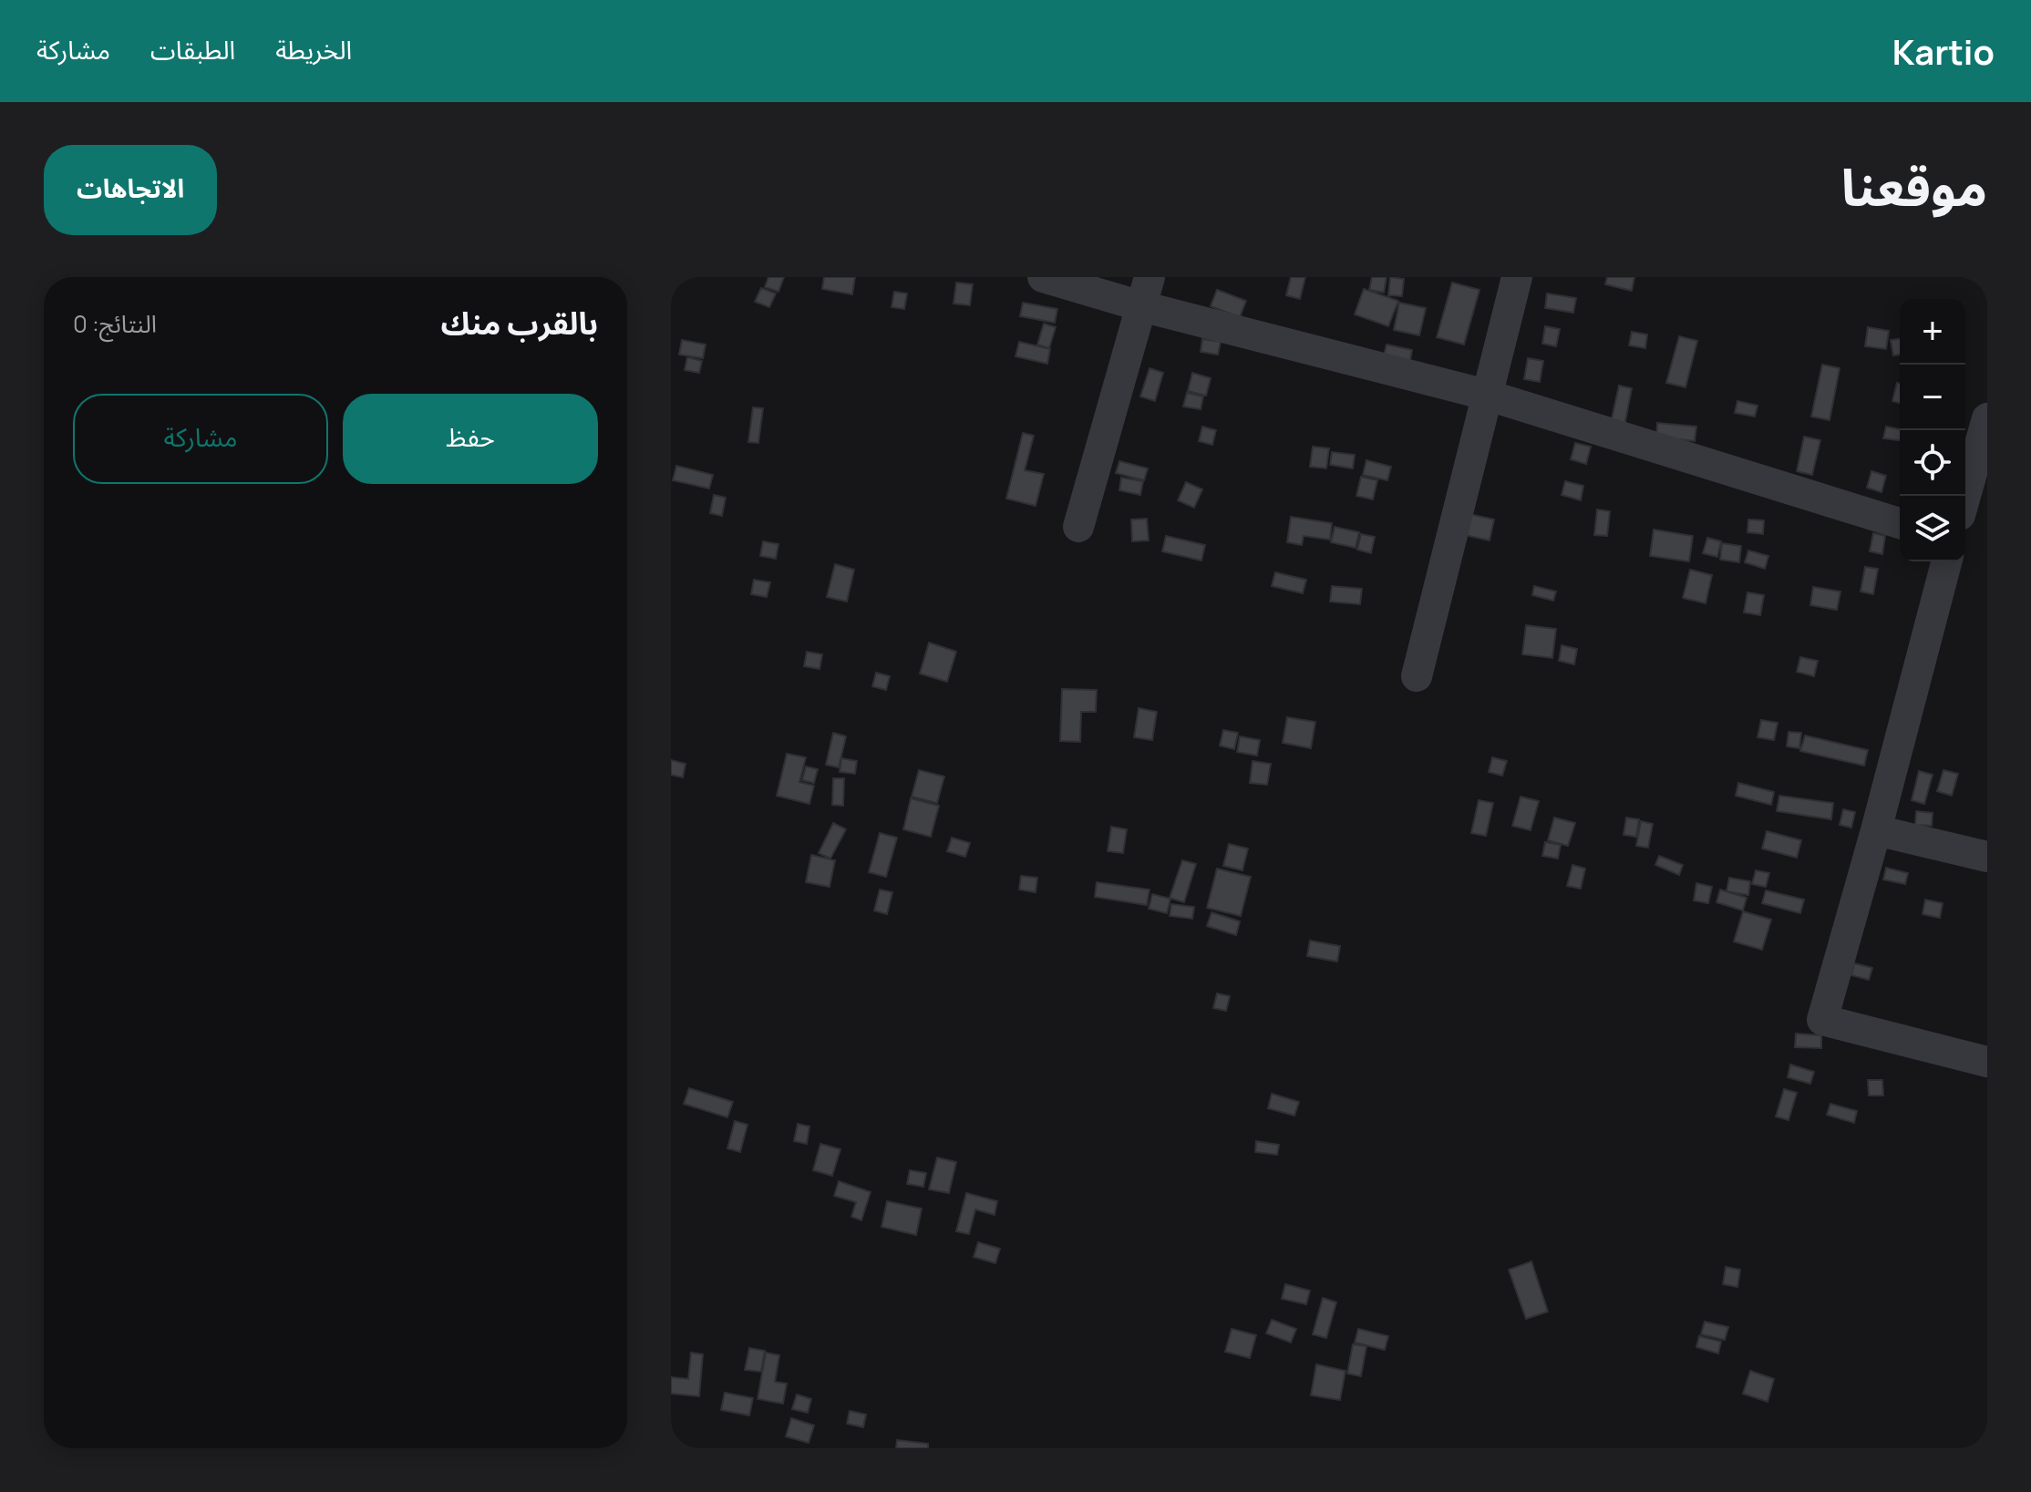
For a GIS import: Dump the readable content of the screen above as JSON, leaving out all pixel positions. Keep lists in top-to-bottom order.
{
  "page": {
    "header": "Kartio",
    "nav": ["الخريطة", "الطبقات", "مشاركة"],
    "title": "موقعنا",
    "buttons": [
      "الاتجاهات",
      ["حفظ", "مشاركة"]
    ],
    "heading": ["بالقرب منك", "النتائج: 0"],
    "map_buttons": ["+", "−"]
  }
}
